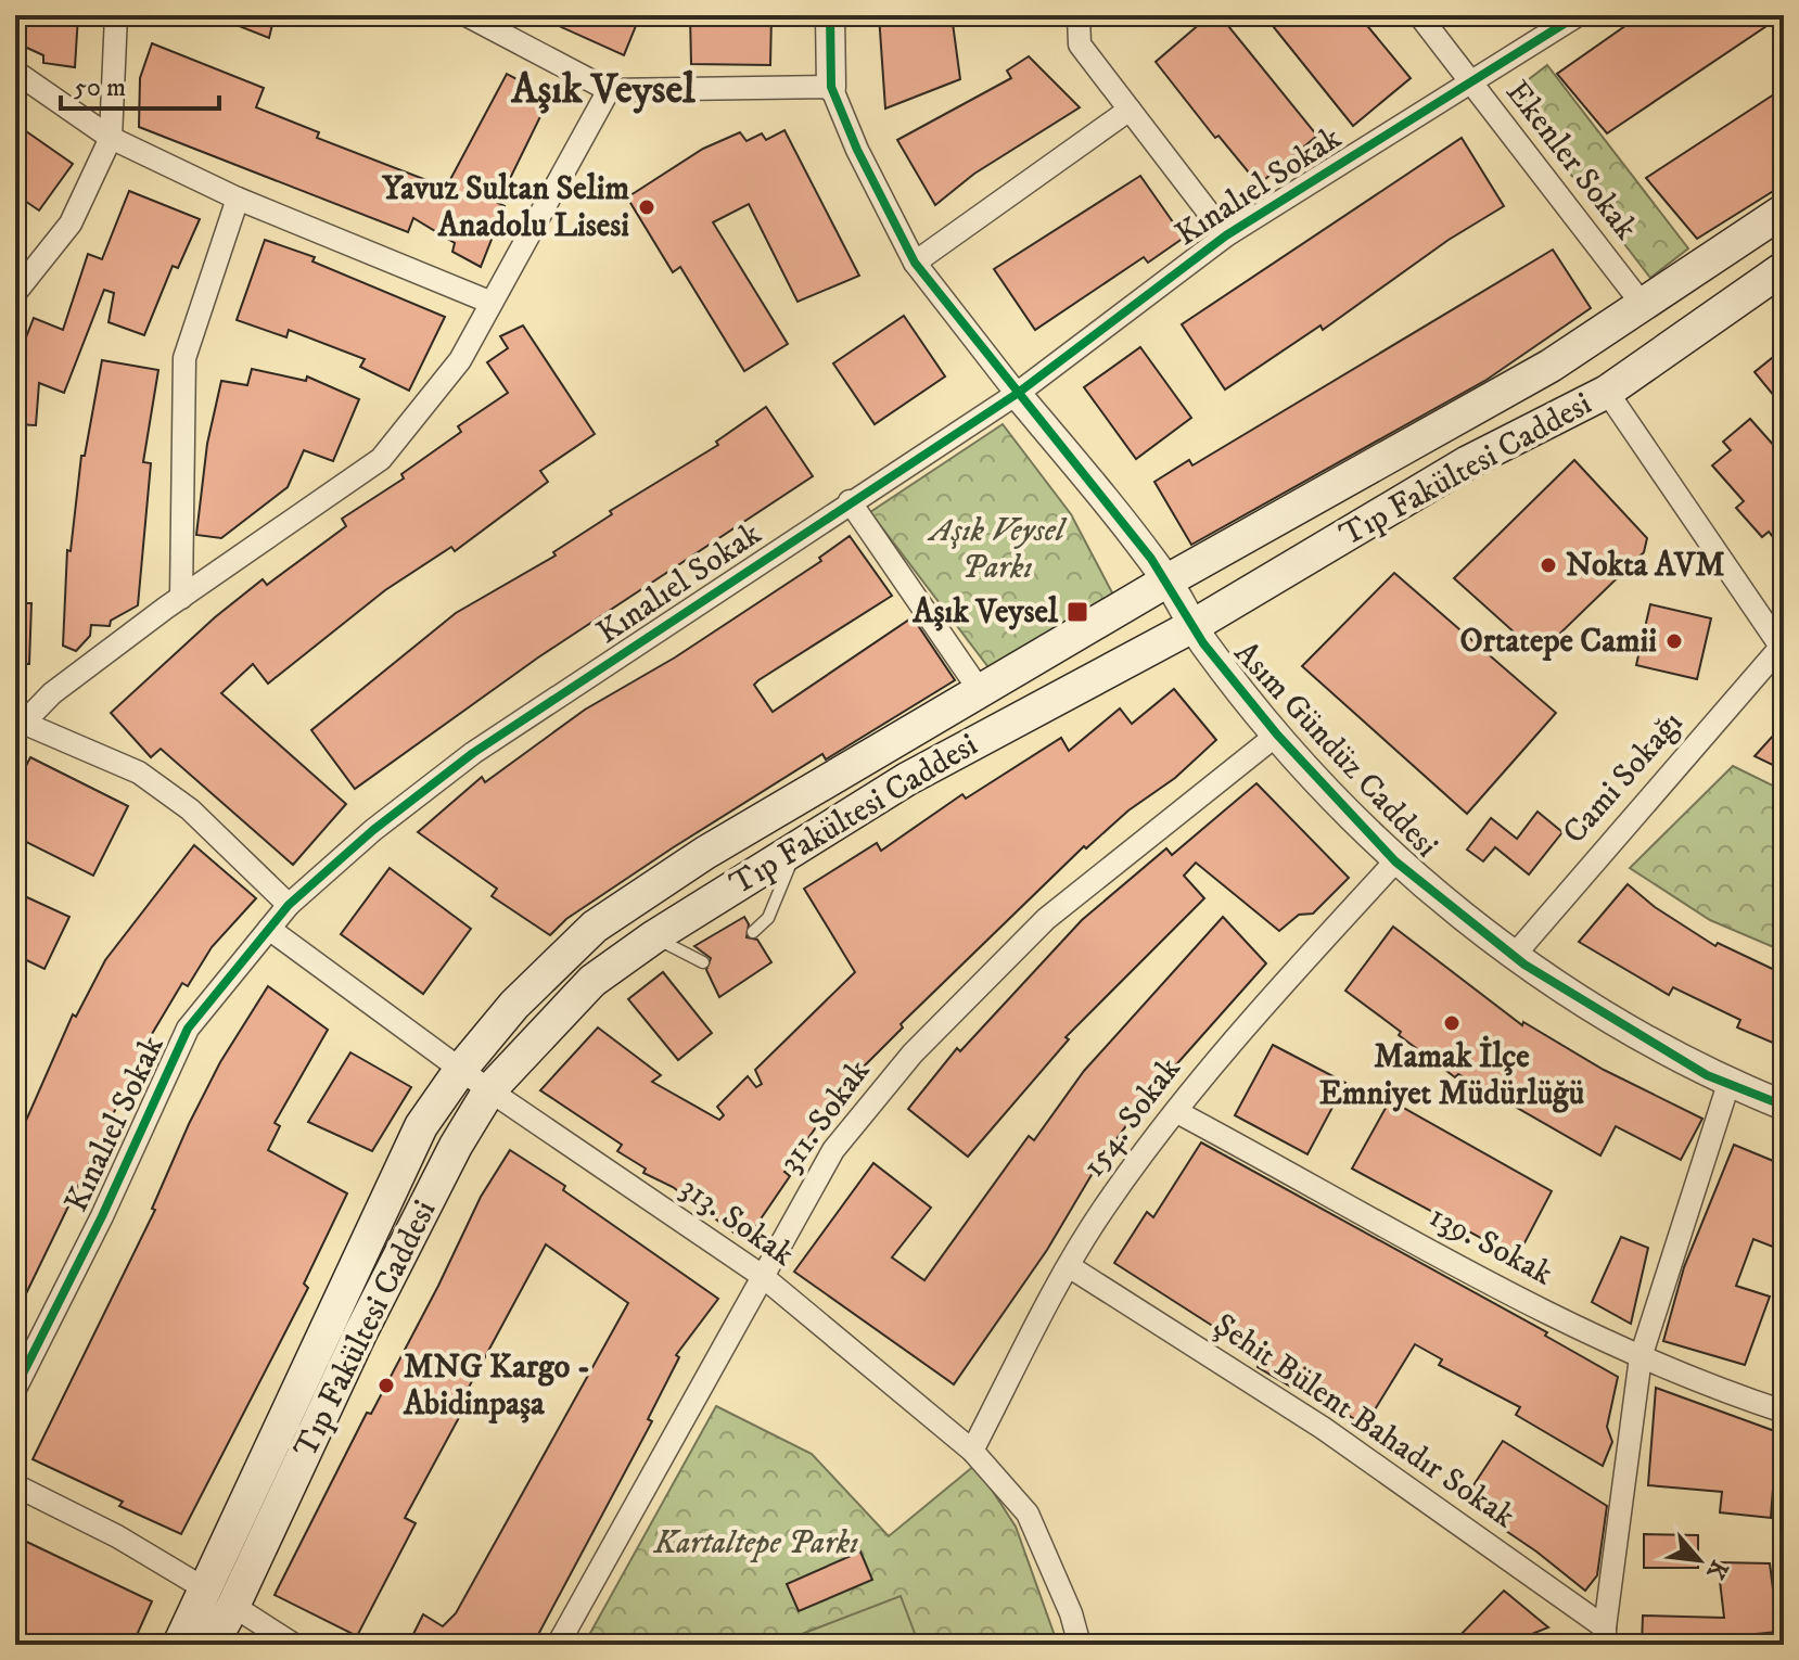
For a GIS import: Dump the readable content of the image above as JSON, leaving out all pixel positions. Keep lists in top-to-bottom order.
{
  "streets": {
    "main road": ["Tıp Fakültesi Caddesi"],
    "street": [
      "Ekenler Sokak",
      "Kınalıel Sokak",
      "Asım Gündüz Caddesi",
      "Cami Sokağı",
      "311. Sokak",
      "154. Sokak",
      "313. Sokak",
      "139. Sokak",
      "Şehit Bülent Bahadır Sokak"
    ]
  },
  "crossings": [
    ["Ekenler Sokak", "Kınalıel Sokak"],
    ["Kınalıel Sokak", "Asım Gündüz Caddesi"],
    ["Kınalıel Sokak", "313. Sokak"],
    ["Tıp Fakültesi Caddesi", "Asım Gündüz Caddesi"],
    ["Tıp Fakültesi Caddesi", "313. Sokak"],
    ["Asım Gündüz Caddesi", "Cami Sokağı"],
    ["Asım Gündüz Caddesi", "311. Sokak"],
    ["Asım Gündüz Caddesi", "154. Sokak"],
    ["311. Sokak", "313. Sokak"],
    ["154. Sokak", "313. Sokak"],
    ["154. Sokak", "139. Sokak"],
    ["154. Sokak", "Şehit Bülent Bahadır Sokak"]
  ],
  "districts": ["Aşık Veysel"],
  "parks": ["Aşık Veysel Parkı", "Kartaltepe Parkı"],
  "places": {
    "other": [
      "Yavuz Sultan Selim Anadolu Lisesi",
      "Nokta AVM",
      "Ortatepe Camii",
      "Mamak İlçe Emniyet Müdürlüğü",
      "MNG Kargo - Abidinpaşa"
    ],
    "transit": ["Aşık Veysel"]
  },
  "scale_bar": "50 m",
  "north": "bottom right"
}
